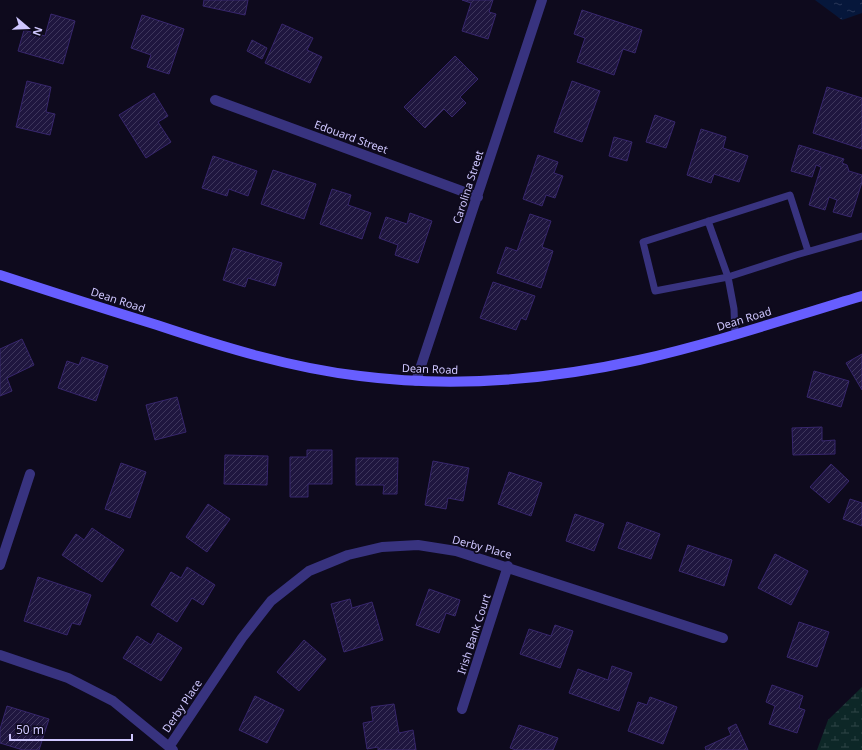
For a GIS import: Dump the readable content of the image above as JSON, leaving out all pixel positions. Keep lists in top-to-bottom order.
{
  "streets": {
    "main road": ["Dean Road"],
    "street": [
      "Edouard Street",
      "Carolina Street",
      "Derby Place",
      "Irish Bank Court"
    ]
  },
  "crossings": [
    ["Edouard Street", "Carolina Street"],
    ["Carolina Street", "Dean Road"],
    ["Derby Place", "Irish Bank Court"]
  ],
  "scale_bar": "50 m",
  "north": "right"
}
